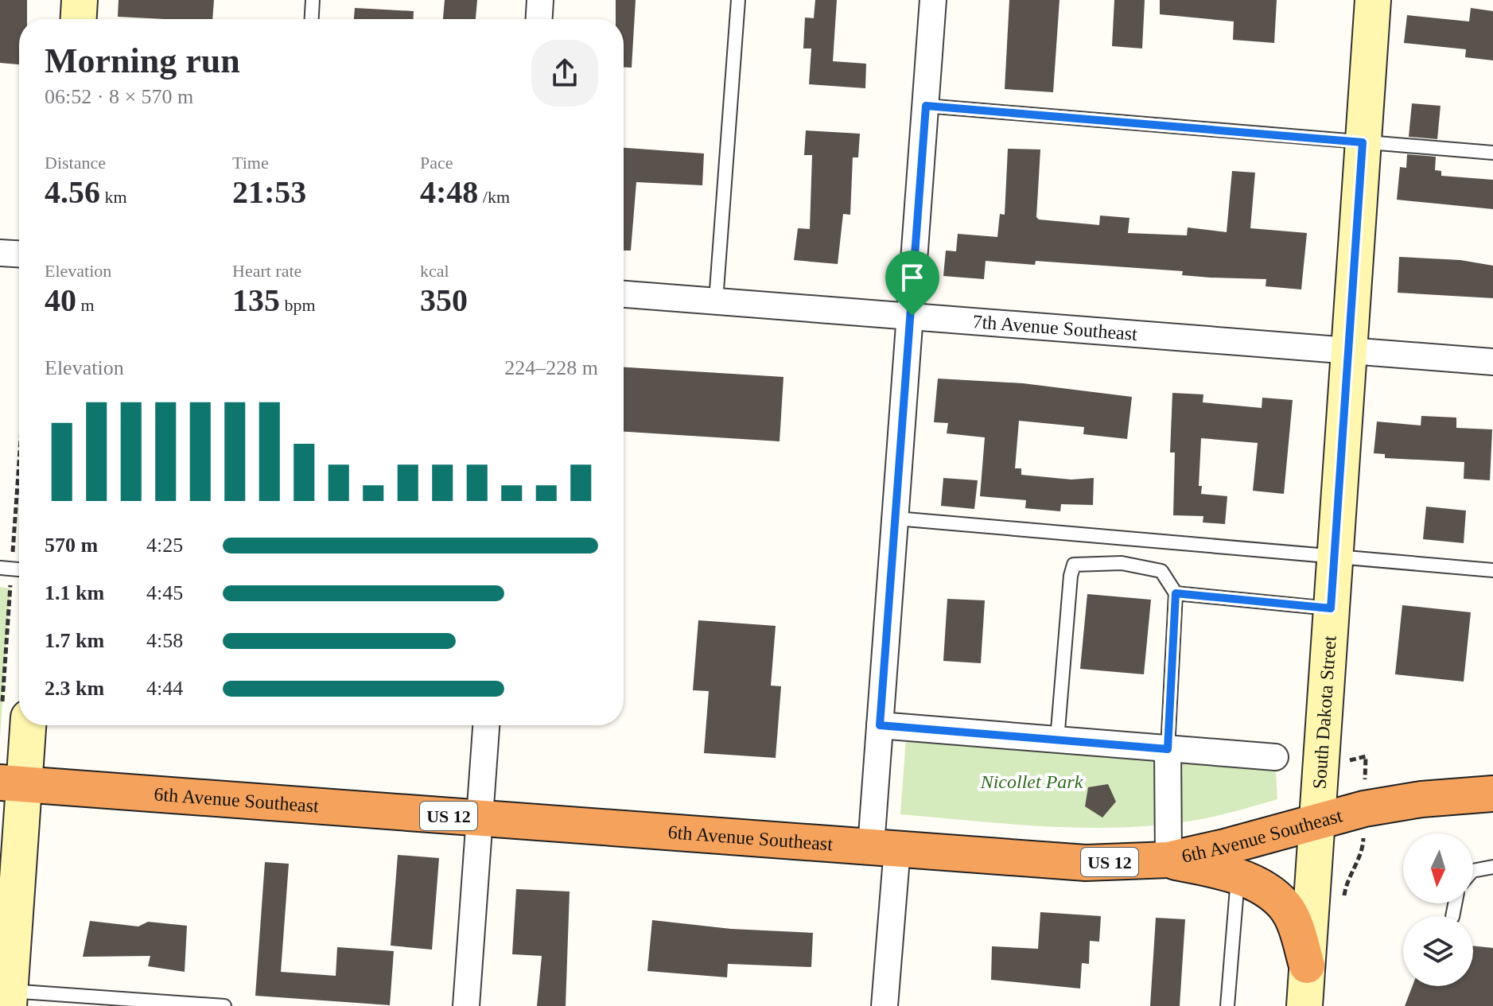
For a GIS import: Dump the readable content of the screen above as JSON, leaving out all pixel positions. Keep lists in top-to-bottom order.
{
  "streets": {
    "highway": ["6th Avenue Southeast", "US 12"],
    "street": ["7th Avenue Southeast", "South Dakota Street"]
  },
  "crossings": [
    ["7th Avenue Southeast", "South Dakota Street"],
    ["South Dakota Street", "6th Avenue Southeast"]
  ],
  "parks": ["Nicollet Park"],
  "north": "bottom",
  "page": {
    "heading": ["Morning run", "06:52 · 8 × 570 m"],
    "stats": [
      ["Distance", "4.56 km"],
      ["Time", "21:53"],
      ["Pace", "4:48 /km"],
      ["Elevation", "40 m"],
      ["Heart rate", "135 bpm"],
      ["kcal", "350"]
    ],
    "chart": ["Elevation", "224–228 m"],
    "list": [
      {
        "name": "570 m",
        "note": "4:25"
      },
      {
        "name": "1.1 km",
        "note": "4:45"
      },
      {
        "name": "1.7 km",
        "note": "4:58"
      },
      {
        "name": "2.3 km",
        "note": "4:44"
      }
    ]
  }
}
